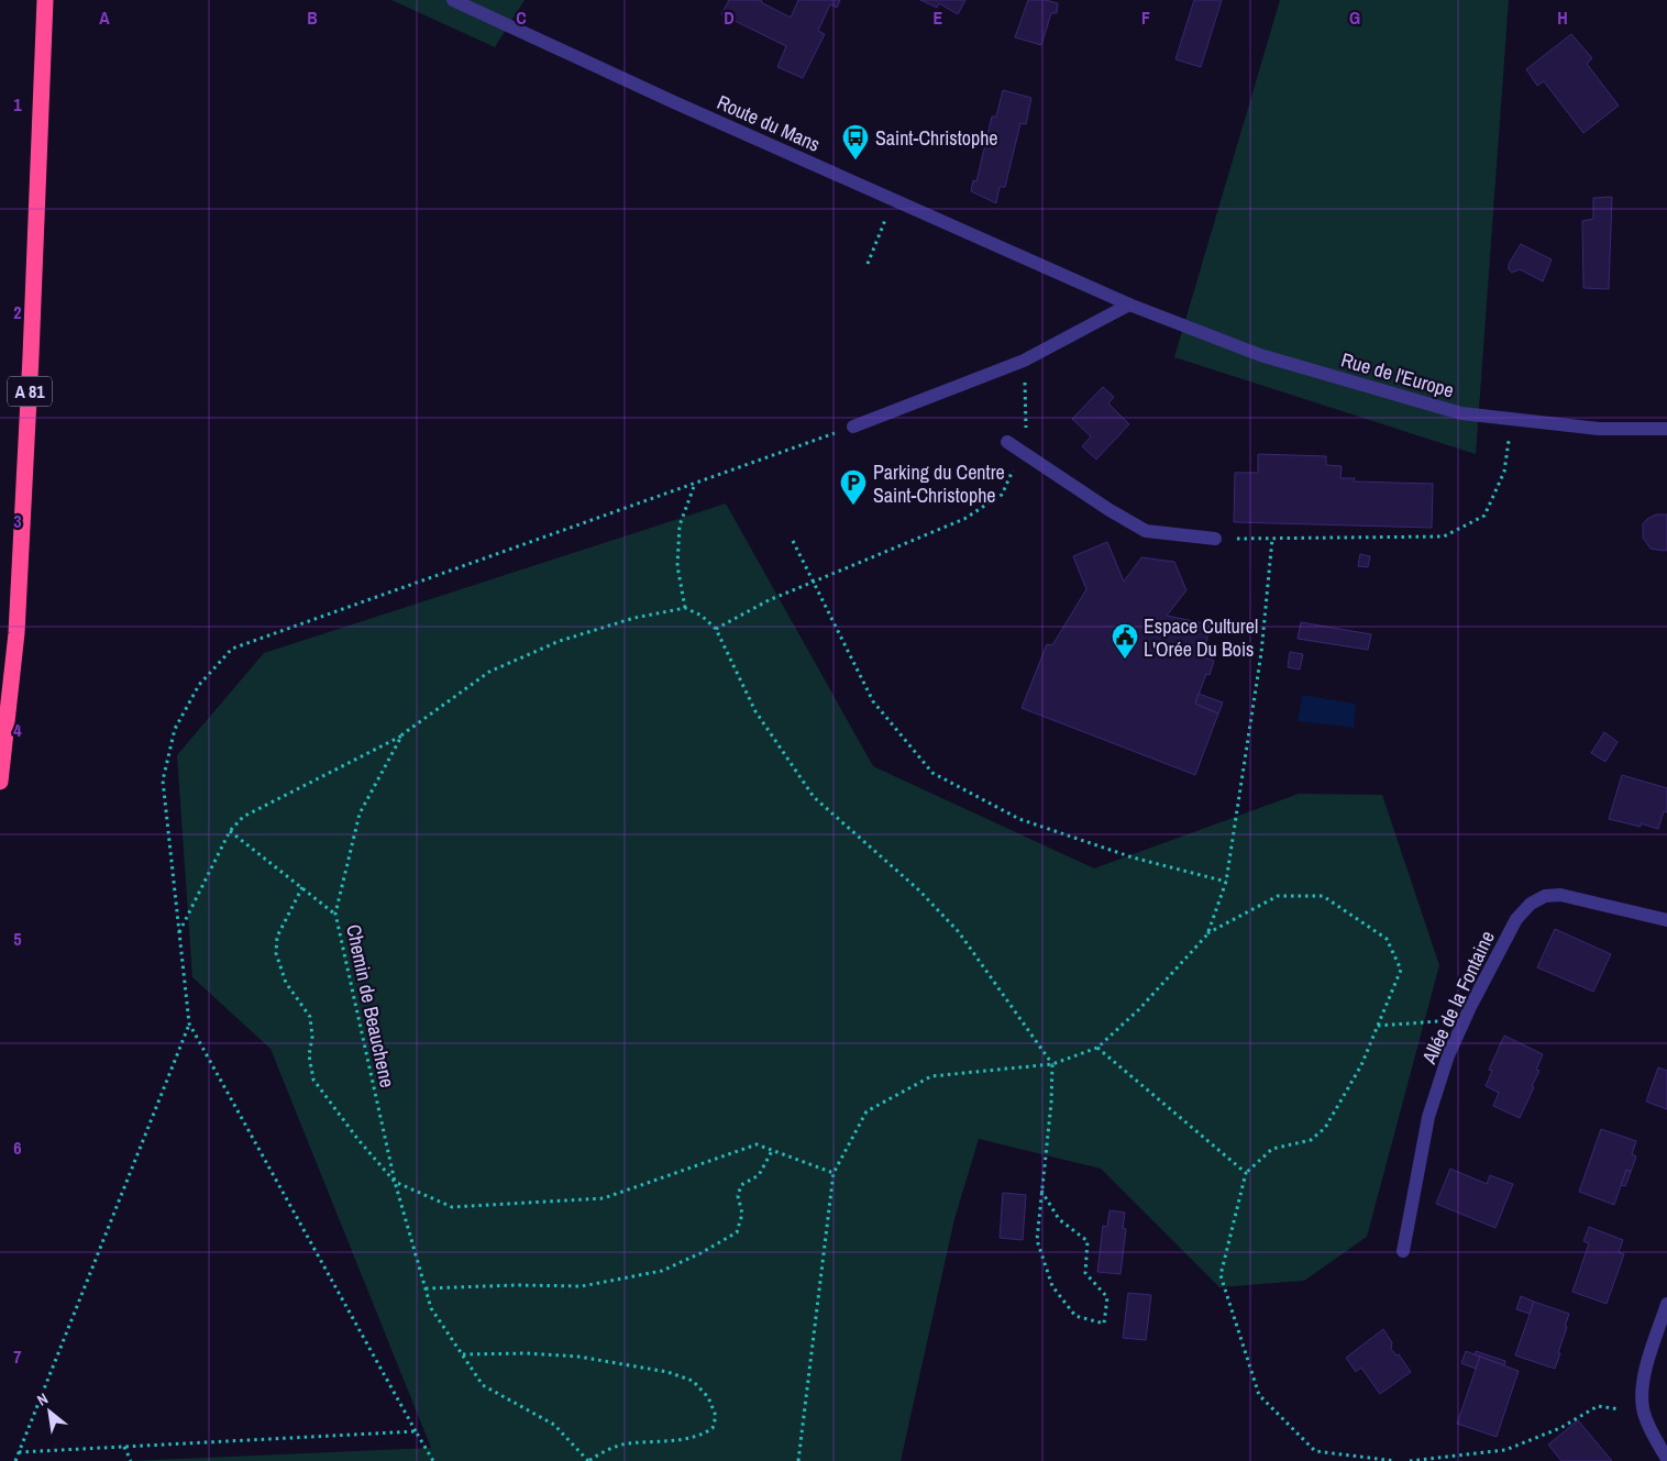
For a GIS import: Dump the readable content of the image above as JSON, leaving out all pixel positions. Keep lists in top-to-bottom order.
{
  "streets": {
    "highway": ["A 81"],
    "street": ["Route du Mans", "Rue de l'Europe", "Allée de la Fontaine"],
    "path": ["Chemin de Beauchene"]
  },
  "crossings": [
    ["Route du Mans", "Rue de l'Europe"]
  ],
  "places": {
    "bus stop": ["Saint-Christophe"],
    "parking": ["Parking du Centre Saint-Christophe"],
    "public building": ["Espace Culturel L'Orée Du Bois"]
  },
  "north": "top left",
  "grid": {
    "columns": [
      "A",
      "B",
      "C",
      "D",
      "E",
      "F",
      "G",
      "H"
    ],
    "rows": [
      "1",
      "2",
      "3",
      "4",
      "5",
      "6",
      "7"
    ]
  }
}
